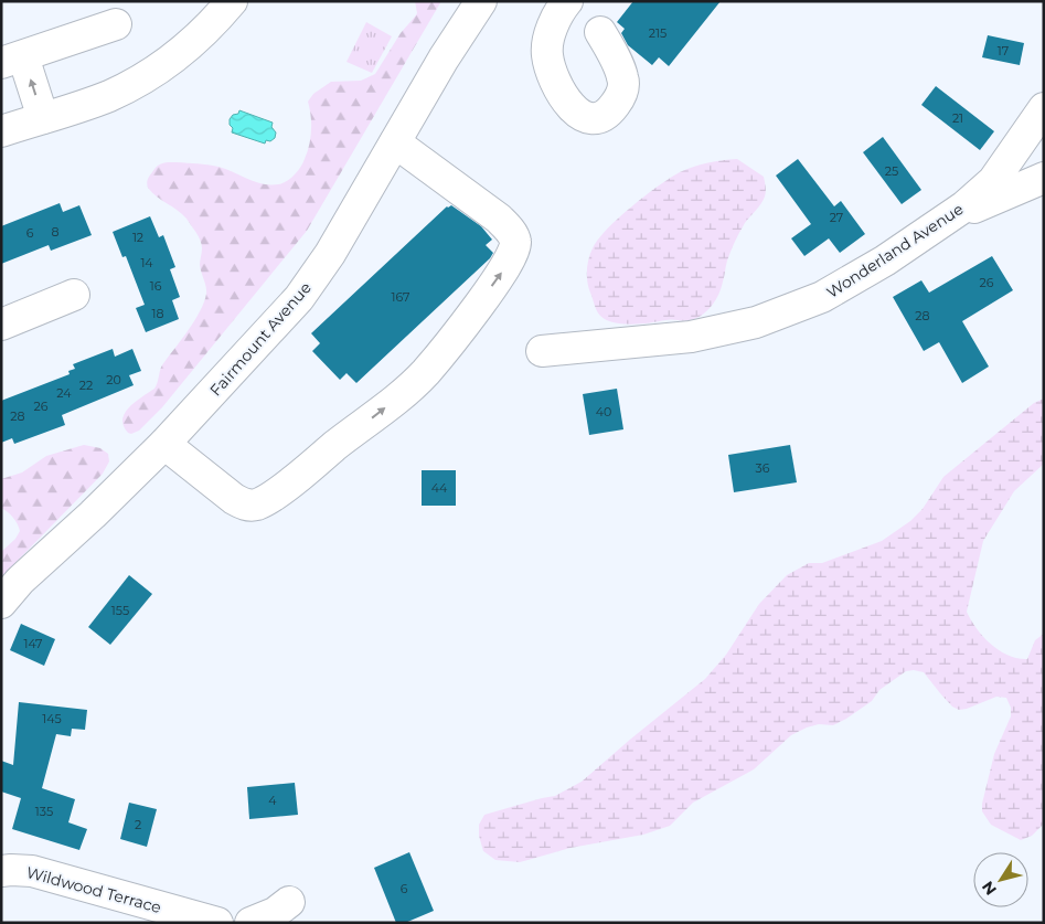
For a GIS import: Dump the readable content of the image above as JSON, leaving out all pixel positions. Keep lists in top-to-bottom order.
{
  "streets": {
    "street": ["Wonderland Avenue", "Fairmount Avenue", "Wildwood Terrace"]
  },
  "house_numbers": [
    "215",
    "17",
    "21",
    "25",
    "27",
    "8",
    "6",
    "12",
    "14",
    "26",
    "16",
    "167",
    "18",
    "28",
    "20",
    "22",
    "24",
    "26",
    "40",
    "28",
    "36",
    "44",
    "155",
    "147",
    "145",
    "4",
    "135",
    "2",
    "6"
  ],
  "north": "bottom left"
}
